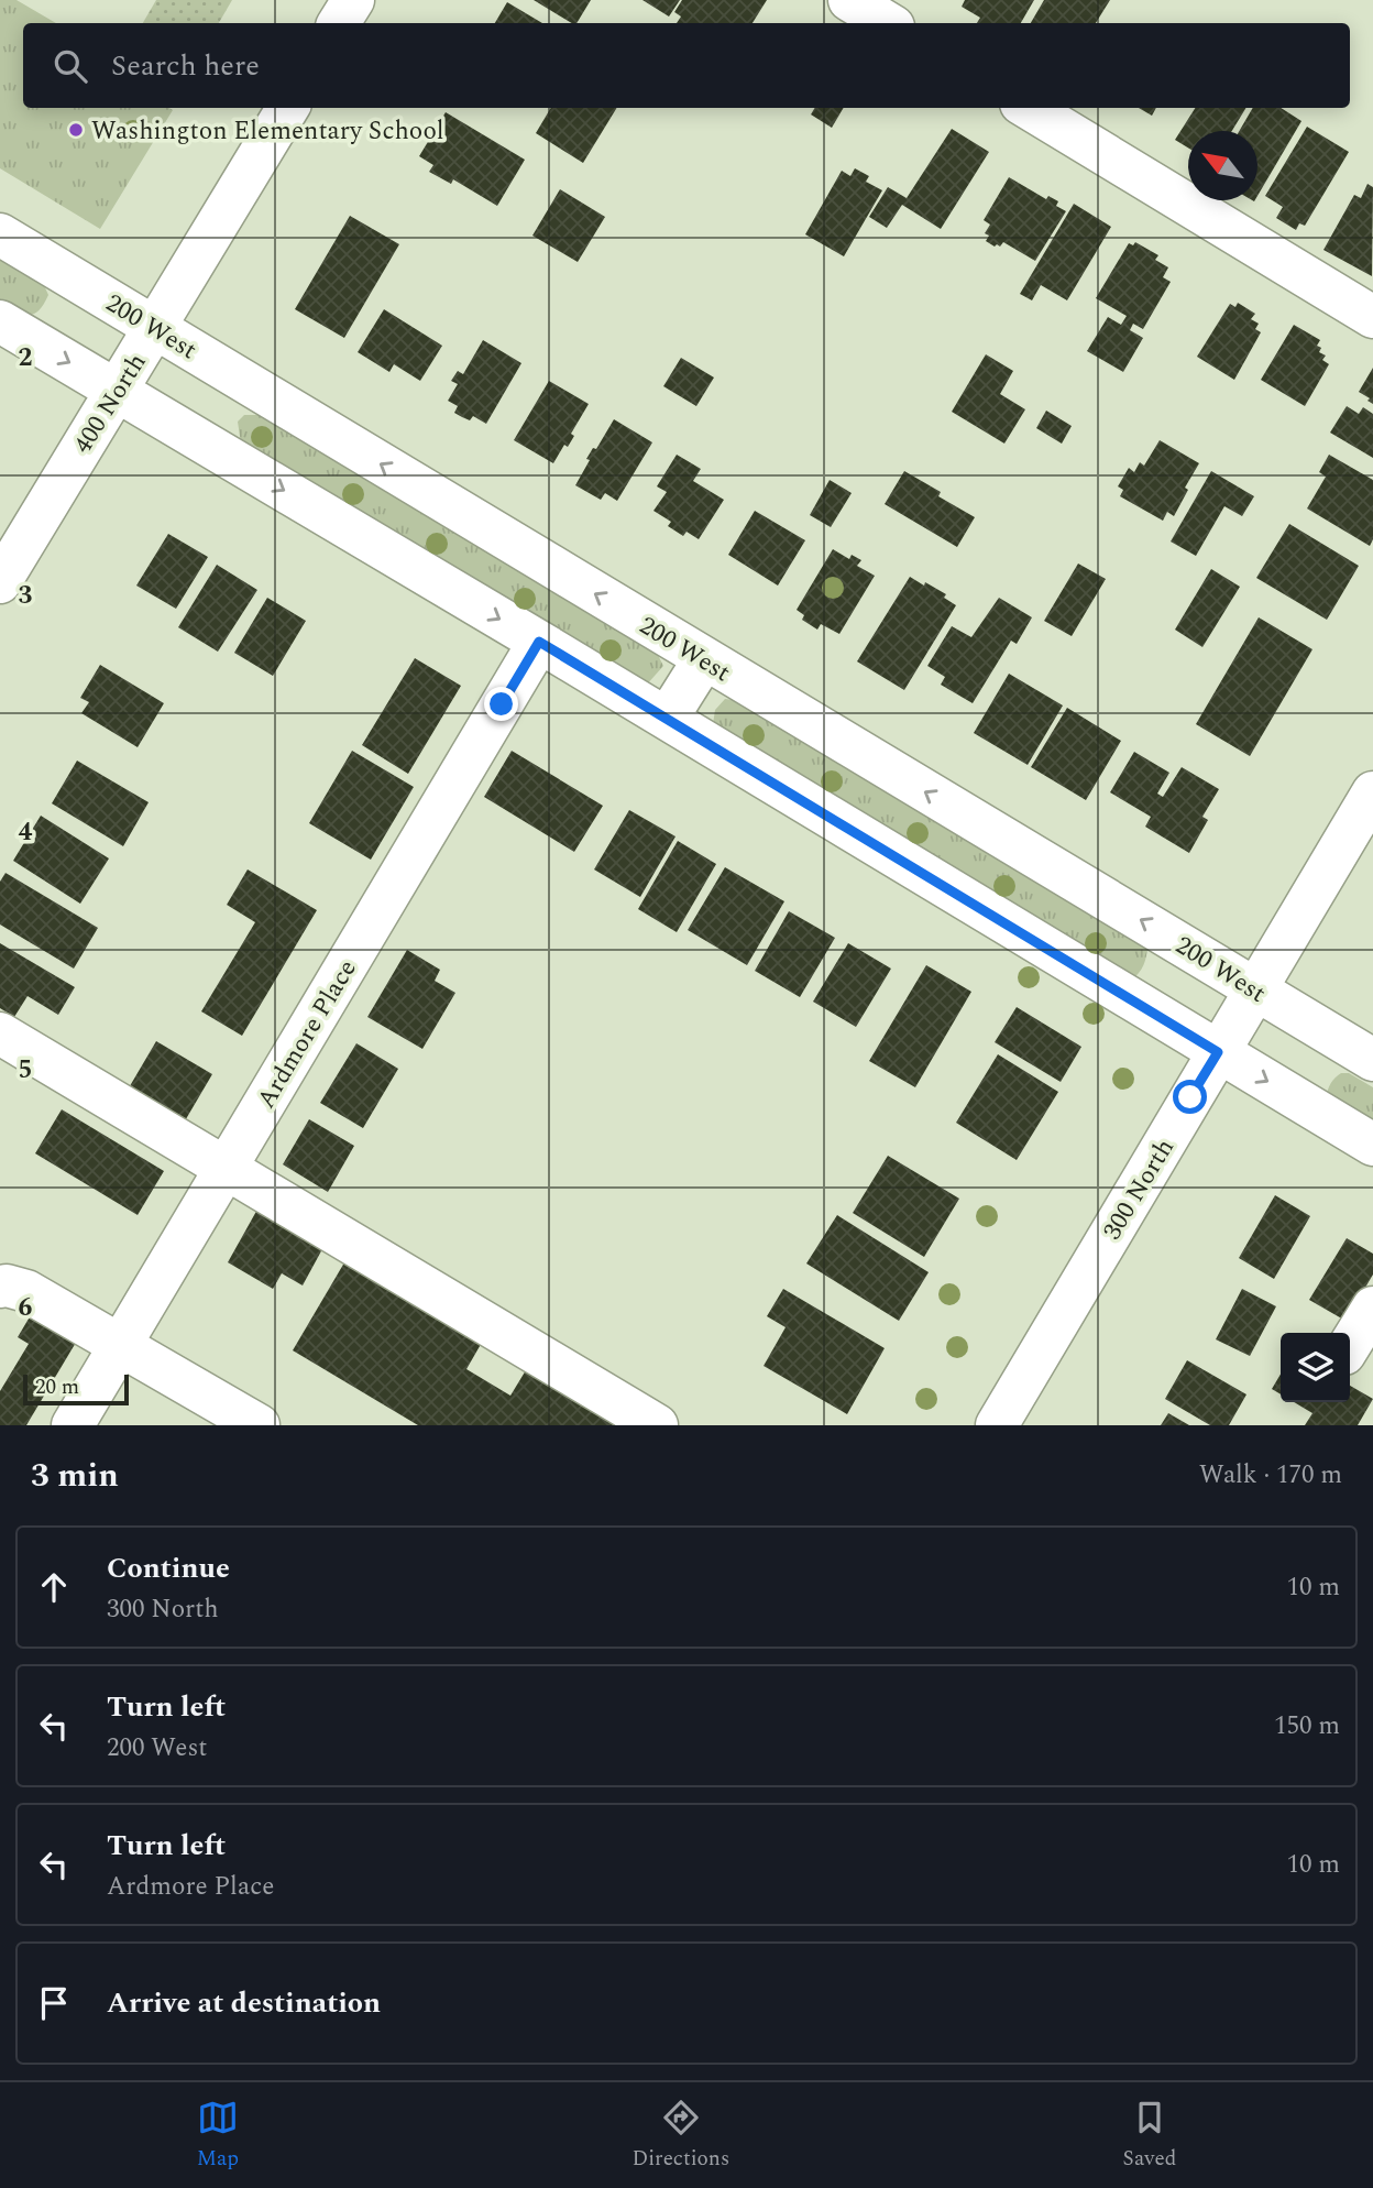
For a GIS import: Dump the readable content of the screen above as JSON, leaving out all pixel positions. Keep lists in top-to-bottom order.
{
  "streets": {
    "street": [
      "200 West",
      "400 North",
      "Ardmore Place",
      "300 North"
    ]
  },
  "crossings": [
    ["200 West", "400 North"],
    ["200 West", "300 North"]
  ],
  "places": ["Washington Elementary School"],
  "scale_bar": "20 m",
  "north": "top left",
  "page": {
    "search": "Search here",
    "scale": "20 m",
    "heading": ["3 min", "Walk · 170 m"],
    "list": [
      ["Continue", "300 North", "10 m"],
      ["Turn left", "200 West", "150 m"],
      ["Turn left", "Ardmore Place", "10 m"],
      "Arrive at destination"
    ],
    "nav": ["Map", "Directions", "Saved"]
  },
  "grid": {
    "rows": [
      "2",
      "3",
      "4",
      "5",
      "6"
    ]
  }
}
